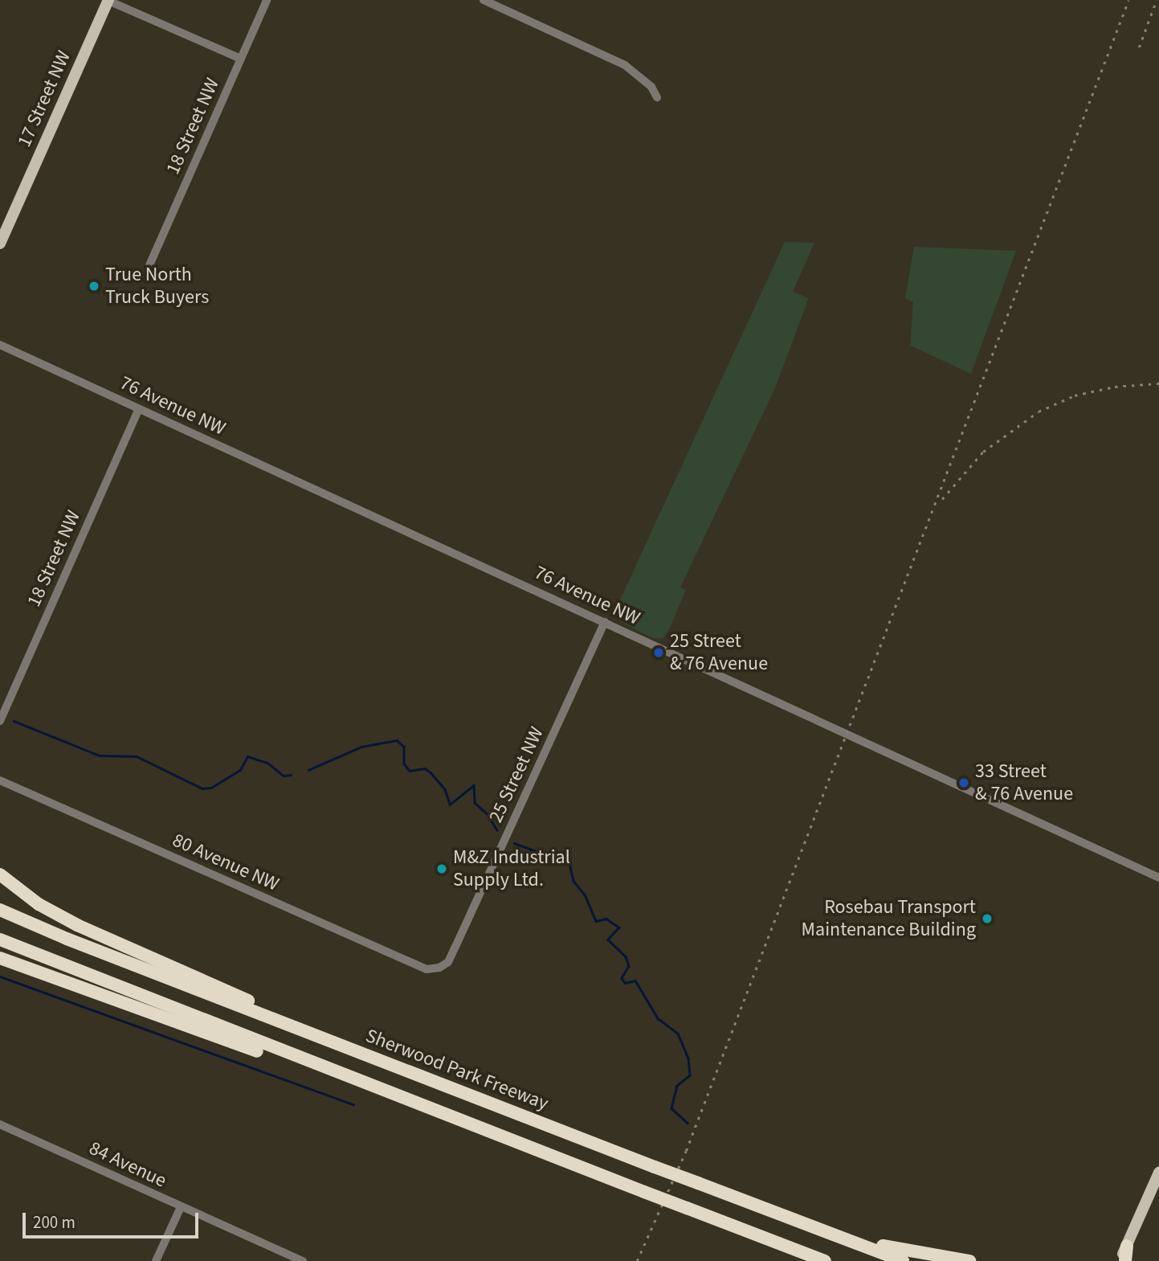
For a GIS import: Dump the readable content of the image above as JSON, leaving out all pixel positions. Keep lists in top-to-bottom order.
{
  "streets": {
    "highway": ["Sherwood Park Freeway"],
    "main road": ["17 Street NW"],
    "street": [
      "18 Street NW",
      "76 Avenue NW",
      "25 Street NW",
      "80 Avenue NW",
      "84 Avenue"
    ]
  },
  "crossings": [
    ["18 Street NW", "76 Avenue NW"],
    ["76 Avenue NW", "25 Street NW"],
    ["25 Street NW", "80 Avenue NW"]
  ],
  "places": [
    "True North Truck Buyers",
    "25 Street & 76 Avenue",
    "33 Street & 76 Avenue",
    "M&Z Industrial Supply Ltd.",
    "Rosebau Transport Maintenance Building"
  ],
  "scale_bar": "200 m"
}
